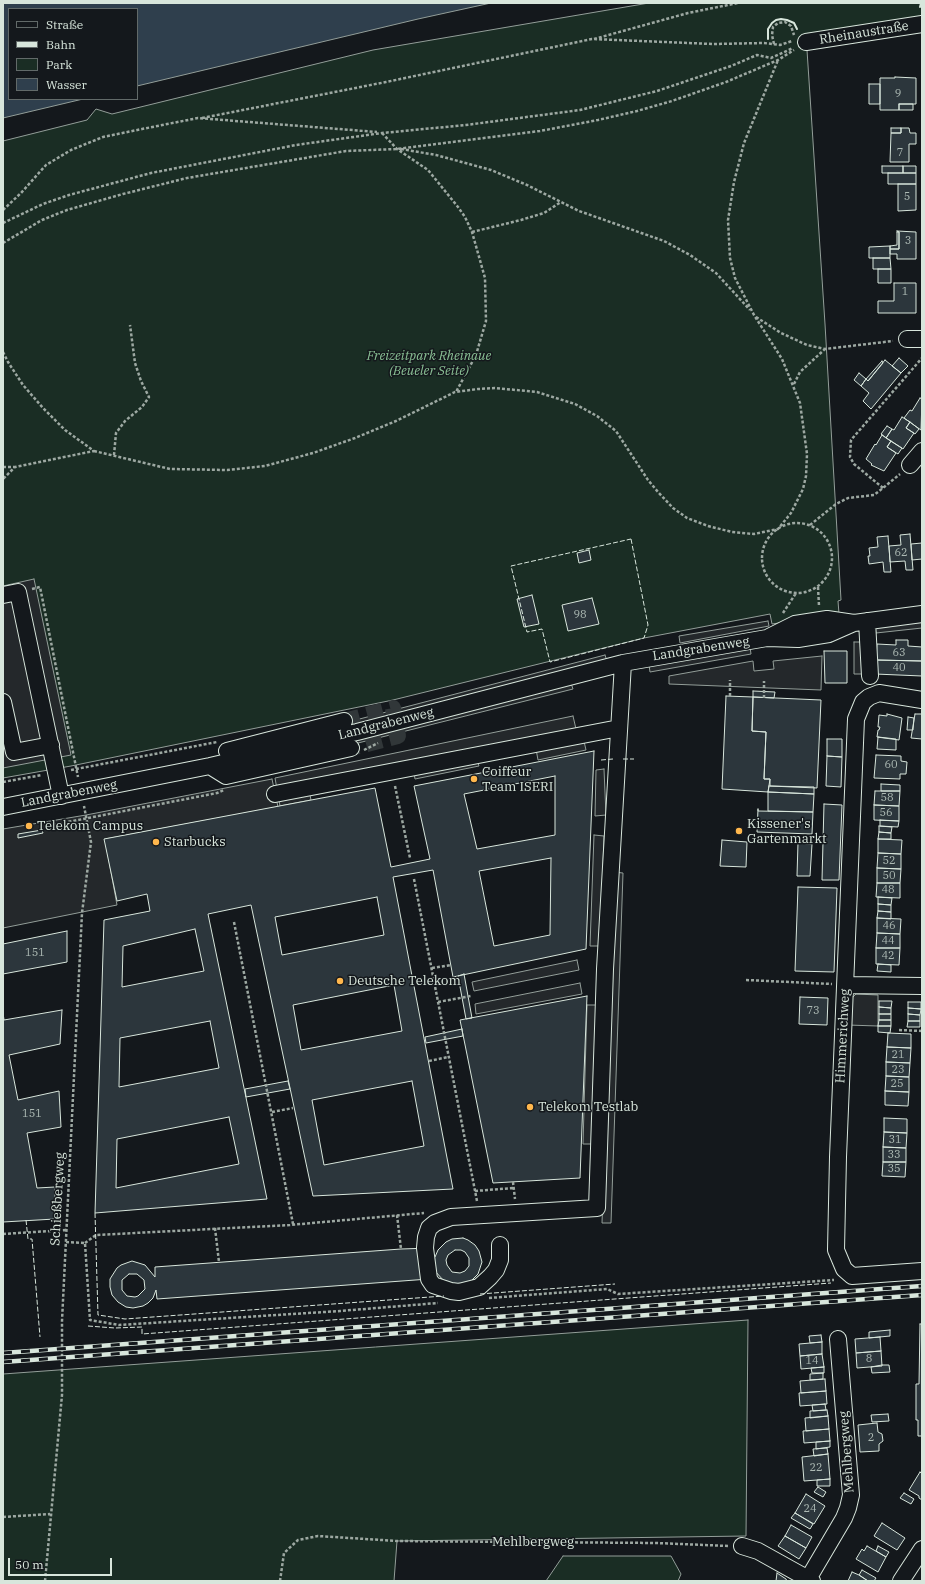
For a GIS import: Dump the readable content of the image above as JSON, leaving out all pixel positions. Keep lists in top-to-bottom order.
{
  "streets": {
    "street": [
      "Rheinaustraße",
      "Landgrabenweg",
      "Himmerichweg",
      "Mehlbergweg"
    ],
    "path": ["Schießbergweg"]
  },
  "parks": ["Freizeitpark Rheinaue (Beueler Seite)"],
  "places": [
    "Coiffeur Team ISERI",
    "Telekom Campus",
    "Kissener's Gartenmarkt",
    "Starbucks",
    "Deutsche Telekom",
    "Telekom Testlab"
  ],
  "house_numbers": [
    "9",
    "7",
    "5",
    "3",
    "1",
    "62",
    "98",
    "63",
    "40",
    "60",
    "58",
    "56",
    "52",
    "50",
    "48",
    "46",
    "44",
    "151",
    "42",
    "73",
    "21",
    "23",
    "25",
    "151",
    "31",
    "33",
    "35",
    "8",
    "14",
    "2",
    "22",
    "24"
  ],
  "legend": [
    "Straße",
    "Bahn",
    "Park",
    "Wasser"
  ],
  "scale_bar": "50 m"
}
